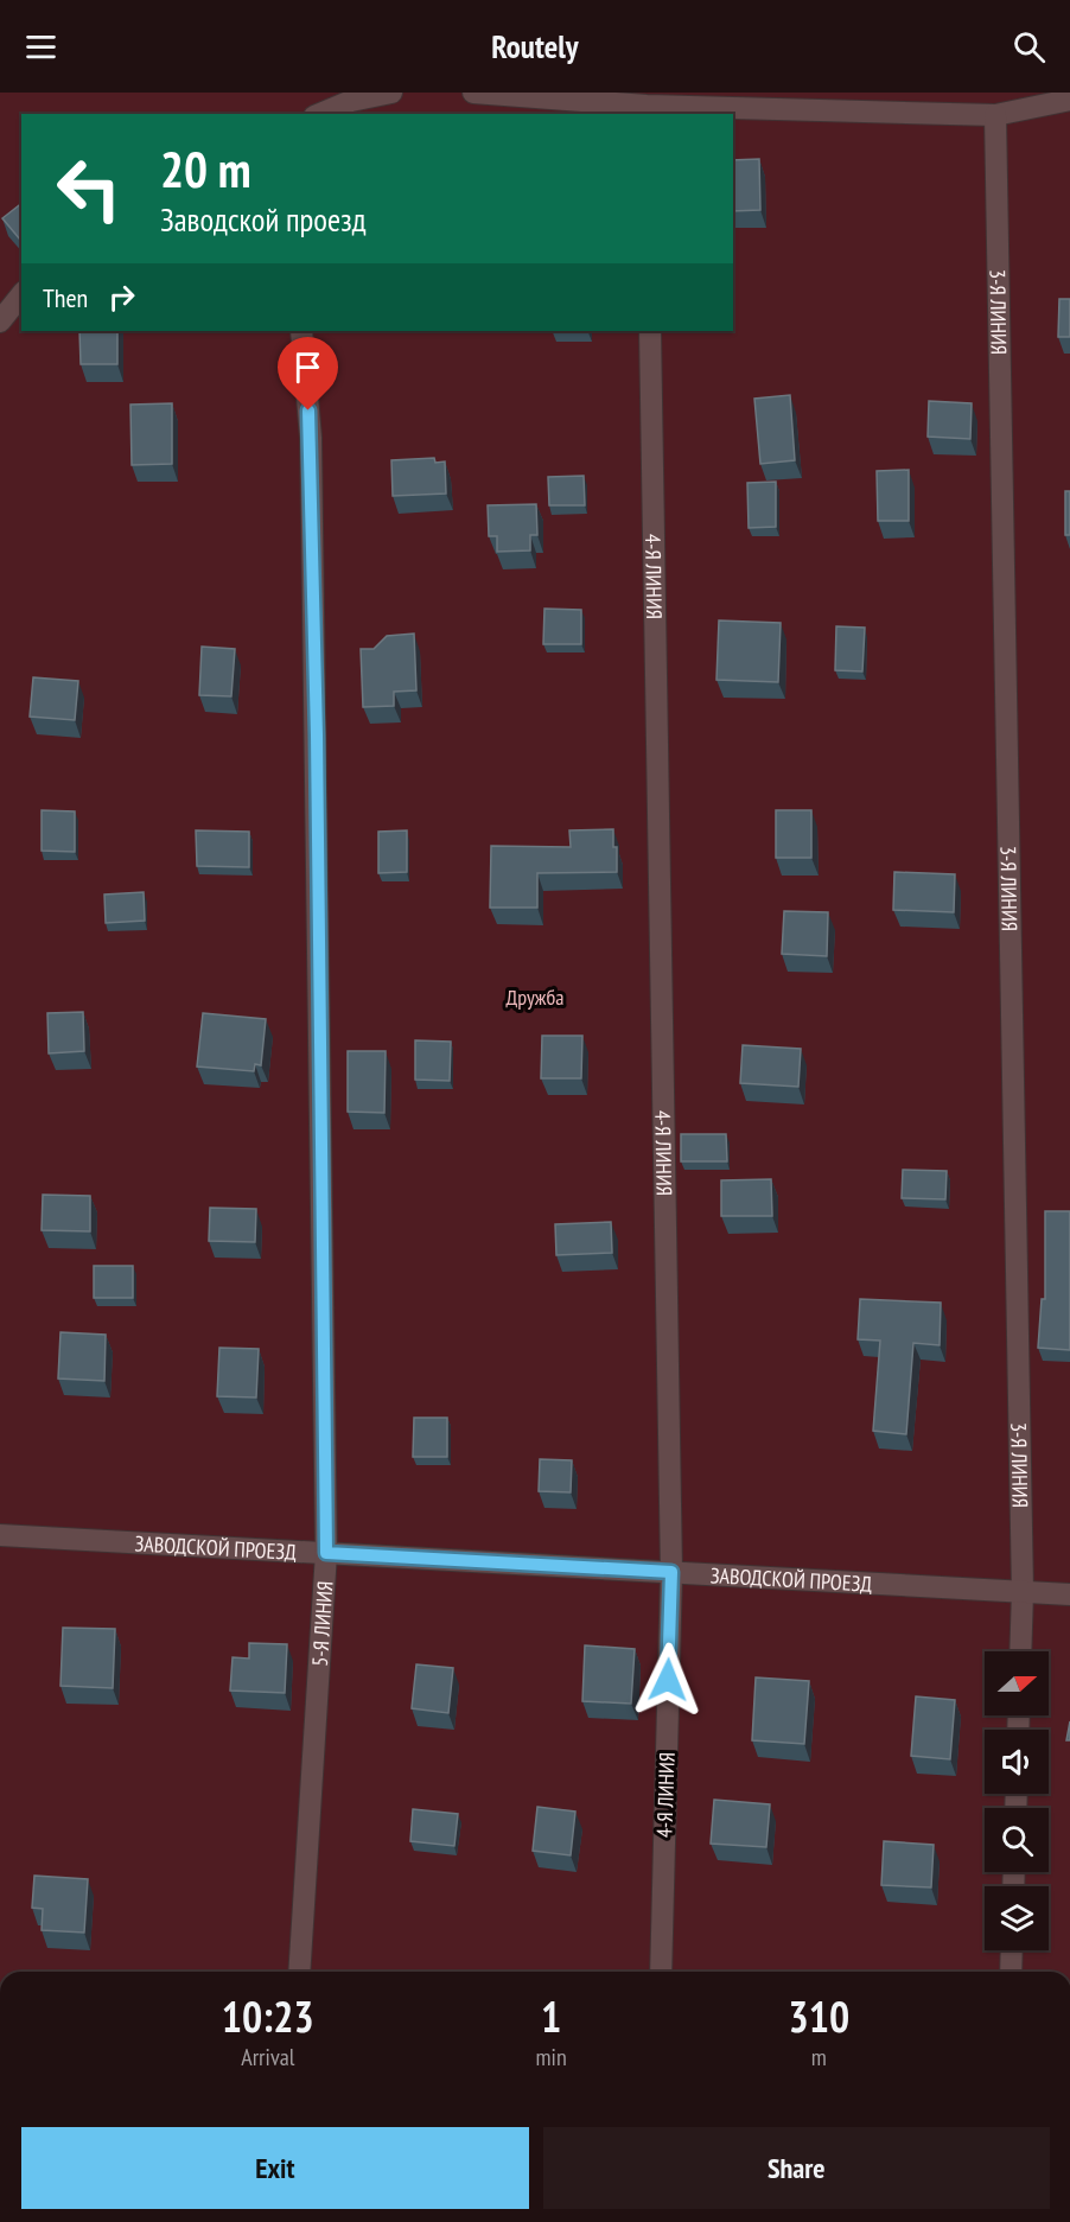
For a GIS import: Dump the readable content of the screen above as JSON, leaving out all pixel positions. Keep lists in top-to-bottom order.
{
  "streets": {
    "street": [
      "3-Я ЛИНИЯ",
      "4-Я ЛИНИЯ",
      "ЗАВОДСКОЙ ПРОЕЗД",
      "5-Я ЛИНИЯ"
    ]
  },
  "crossings": [
    ["3-Я ЛИНИЯ", "ЗАВОДСКОЙ ПРОЕЗД"],
    ["4-Я ЛИНИЯ", "ЗАВОДСКОЙ ПРОЕЗД"],
    ["ЗАВОДСКОЙ ПРОЕЗД", "5-Я ЛИНИЯ"]
  ],
  "parks": ["Дружба"],
  "north": "right",
  "page": {
    "header": "Routely",
    "turn": ["20 m", "Заводской проезд"],
    "then": "Then",
    "eta": [
      "10:23",
      "Arrival",
      "1",
      "min",
      "310",
      "m"
    ],
    "buttons": ["Exit", "Share"]
  }
}
